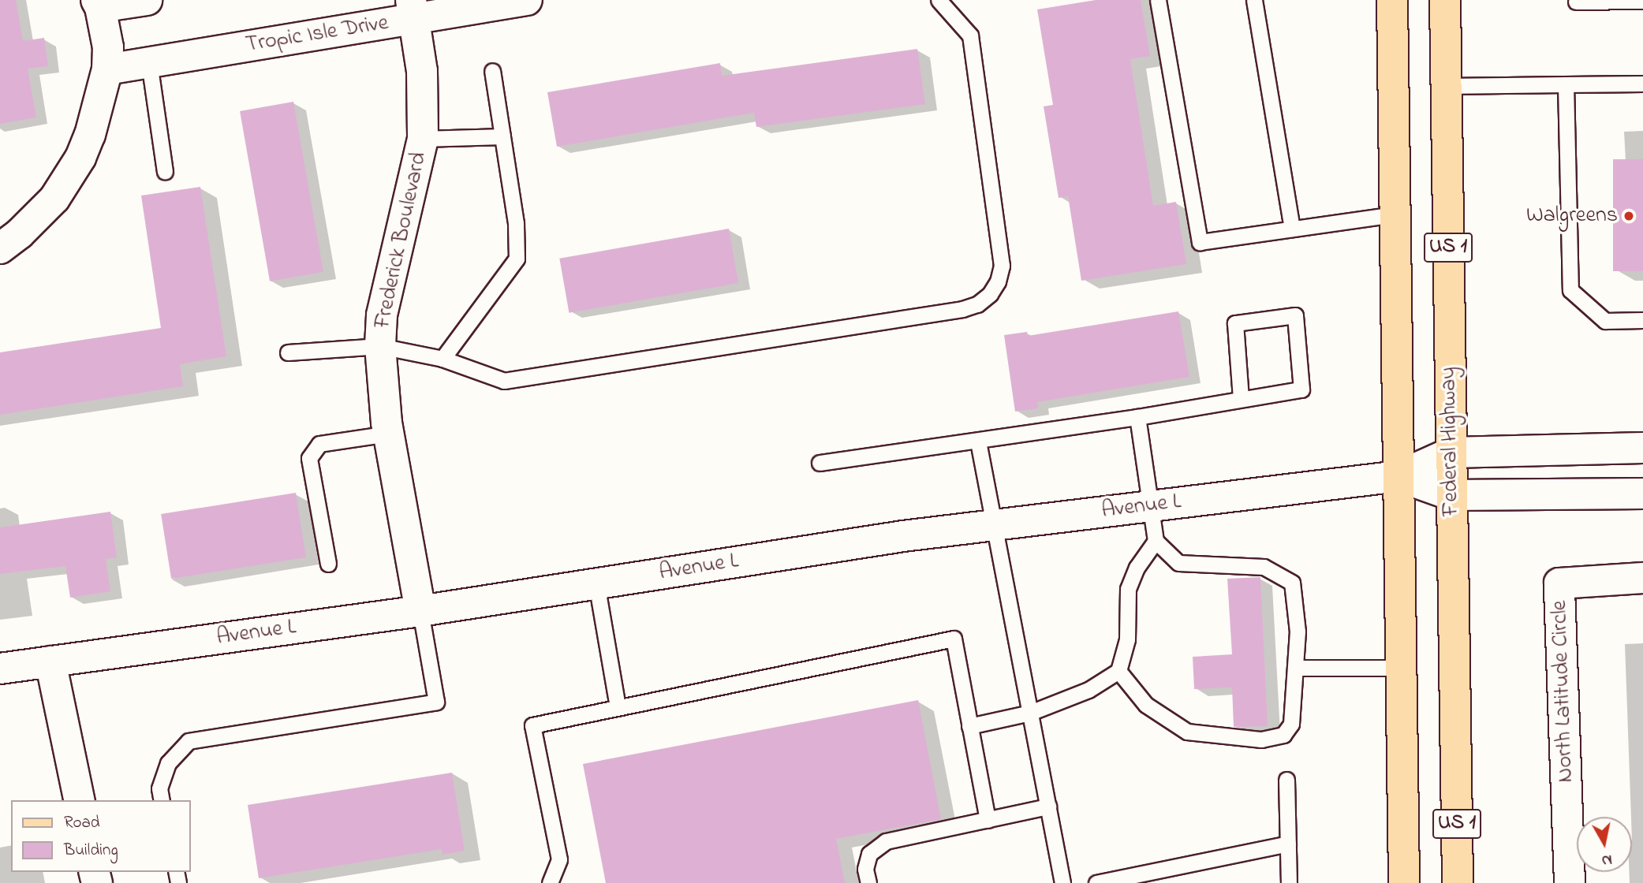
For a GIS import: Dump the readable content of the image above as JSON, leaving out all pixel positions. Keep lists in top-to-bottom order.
{
  "streets": {
    "main road": ["US 1", "Federal Highway"],
    "street": [
      "Tropic Isle Drive",
      "Frederick Boulevard",
      "Avenue L",
      "North Latitude Circle"
    ]
  },
  "crossings": [
    ["Tropic Isle Drive", "Frederick Boulevard"],
    ["Frederick Boulevard", "Avenue L"],
    ["US 1", "Avenue L"]
  ],
  "places": ["Walgreens"],
  "legend": ["Road", "Building"],
  "north": "bottom"
}
